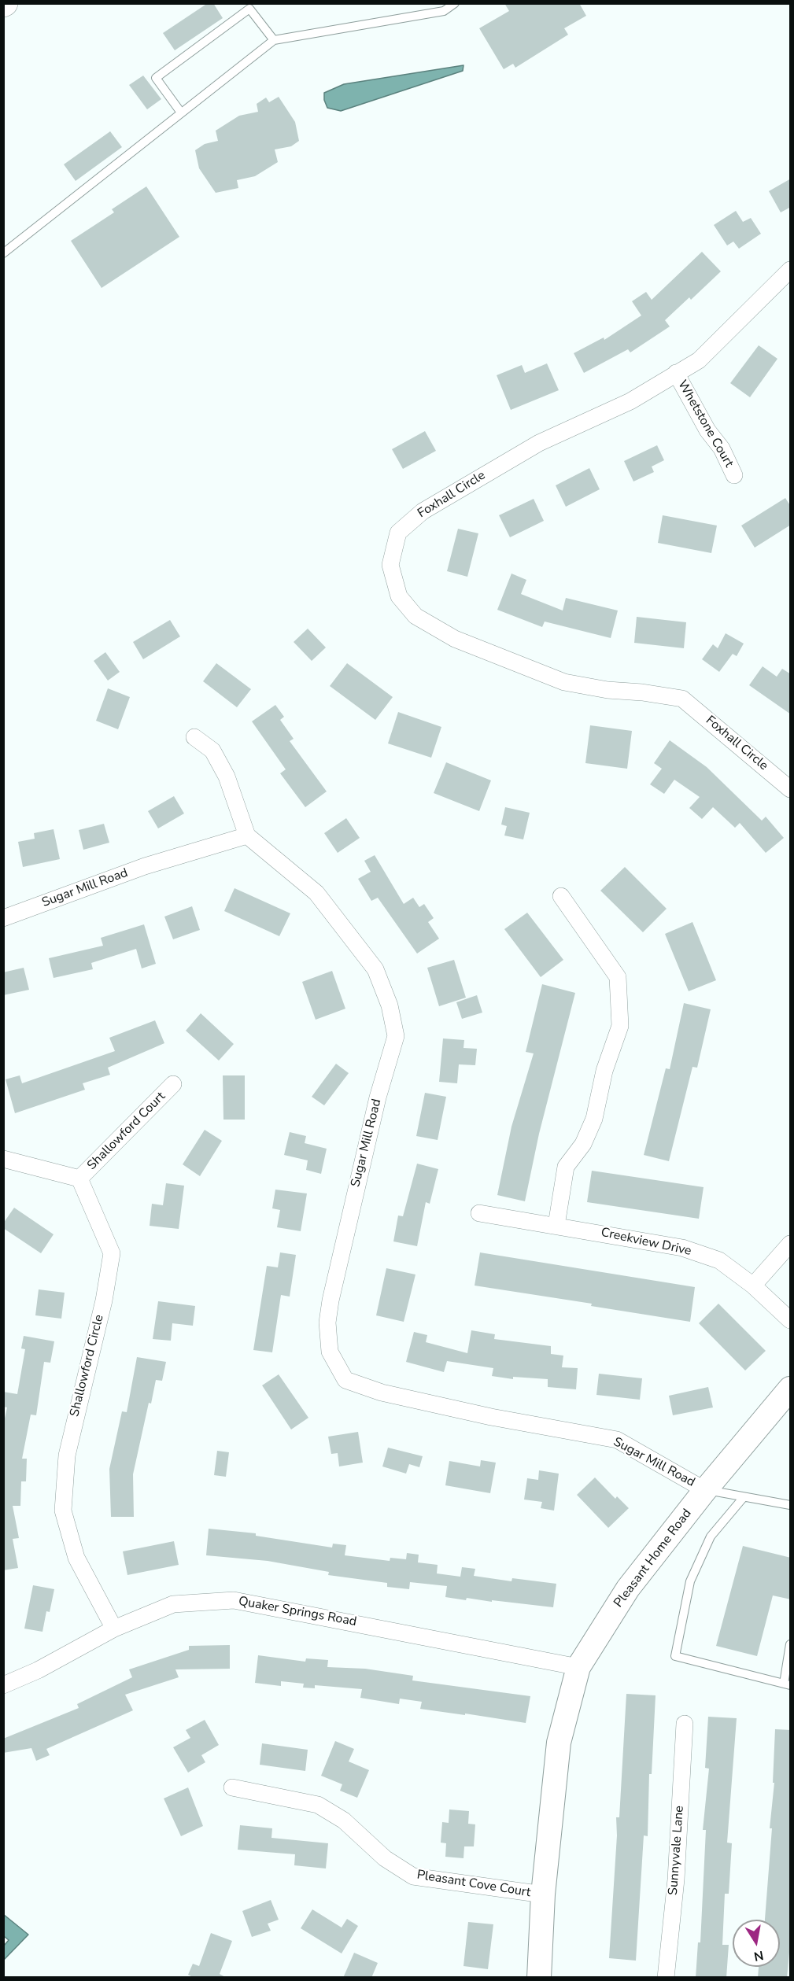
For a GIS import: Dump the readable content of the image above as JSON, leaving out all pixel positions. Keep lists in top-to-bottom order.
{
  "streets": {
    "main road": ["Pleasant Home Road"],
    "street": [
      "Whetstone Court",
      "Foxhall Circle",
      "Sugar Mill Road",
      "Shallowford Court",
      "Creekview Drive",
      "Shallowford Circle",
      "Quaker Springs Road",
      "Sunnyvale Lane",
      "Pleasant Cove Court"
    ]
  },
  "crossings": [
    ["Whetstone Court", "Foxhall Circle"],
    ["Sugar Mill Road", "Pleasant Home Road"],
    ["Shallowford Court", "Shallowford Circle"],
    ["Shallowford Circle", "Quaker Springs Road"],
    ["Pleasant Home Road", "Quaker Springs Road"],
    ["Pleasant Home Road", "Pleasant Cove Court"]
  ],
  "north": "bottom"
}
